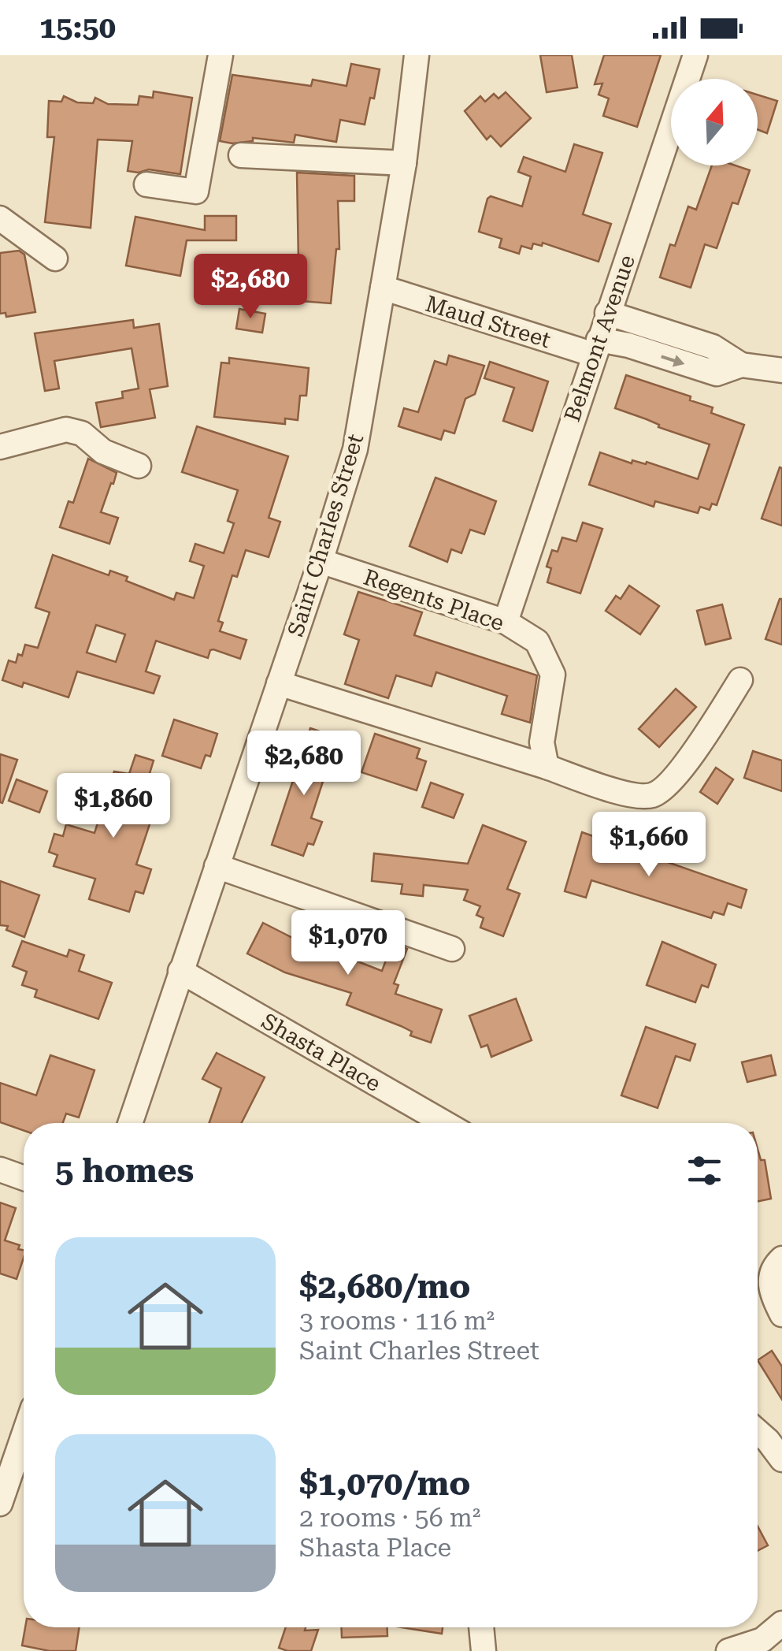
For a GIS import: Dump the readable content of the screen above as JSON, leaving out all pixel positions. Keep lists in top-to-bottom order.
{
  "streets": {
    "street": [
      "Maud Street",
      "Belmont Avenue",
      "Saint Charles Street",
      "Regents Place",
      "Shasta Place"
    ]
  },
  "crossings": [
    ["Maud Street", "Belmont Avenue"],
    ["Maud Street", "Saint Charles Street"],
    ["Belmont Avenue", "Regents Place"],
    ["Saint Charles Street", "Regents Place"],
    ["Saint Charles Street", "Shasta Place"]
  ],
  "north": "top",
  "page": {
    "status": "15:50",
    "price": [
      "$2,680",
      "$2,680",
      "$1,860",
      "$1,660",
      "$1,070"
    ],
    "heading": "5 homes",
    "list": [
      {
        "name": "$2,680/mo",
        "note": "3 rooms · 116 m² · Saint Charles Street"
      },
      {
        "name": "$1,070/mo",
        "note": "2 rooms · 56 m² · Shasta Place"
      }
    ]
  }
}
